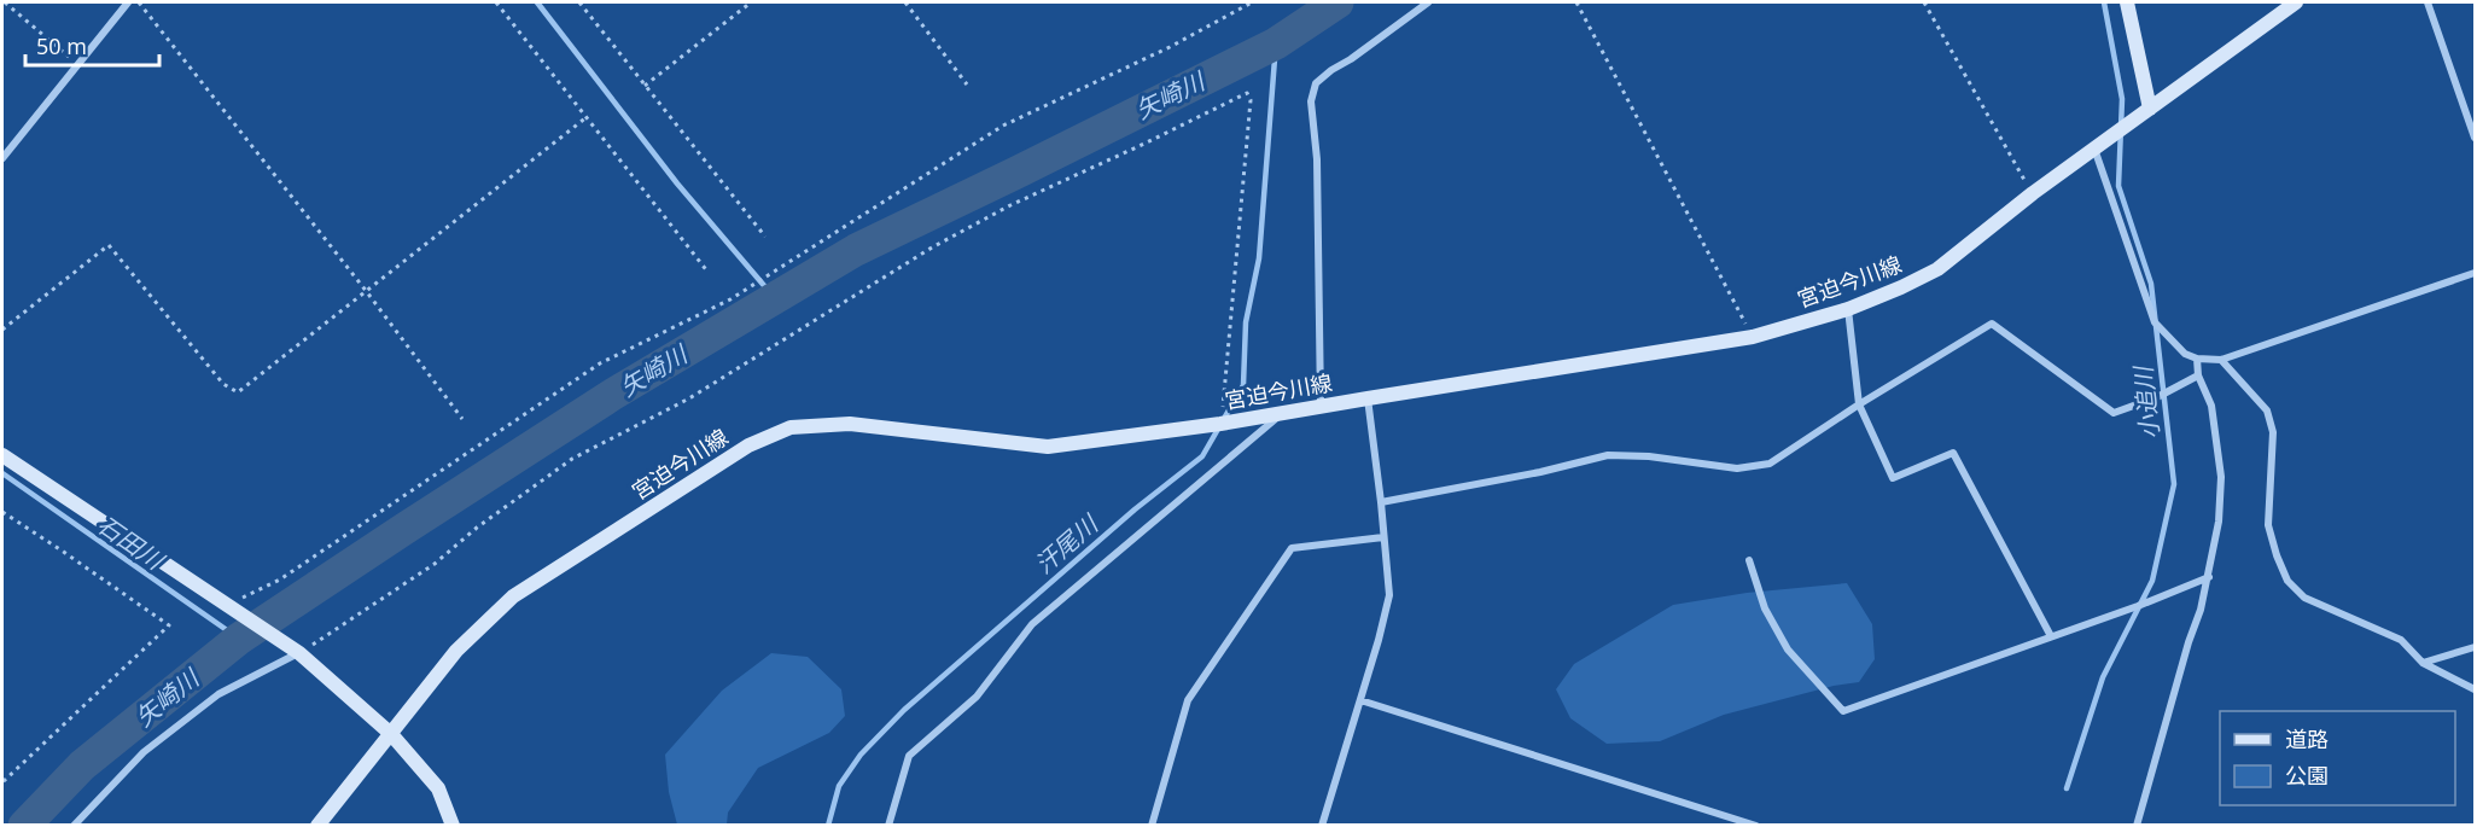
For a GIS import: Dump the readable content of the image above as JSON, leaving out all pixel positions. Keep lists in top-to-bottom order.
{
  "streets": {
    "main road": ["宮迫今川線"]
  },
  "water": [
    "矢崎川",
    "小追川",
    "石田川",
    "汗尾川"
  ],
  "legend": ["道路", "公園"],
  "scale_bar": "50 m"
}
